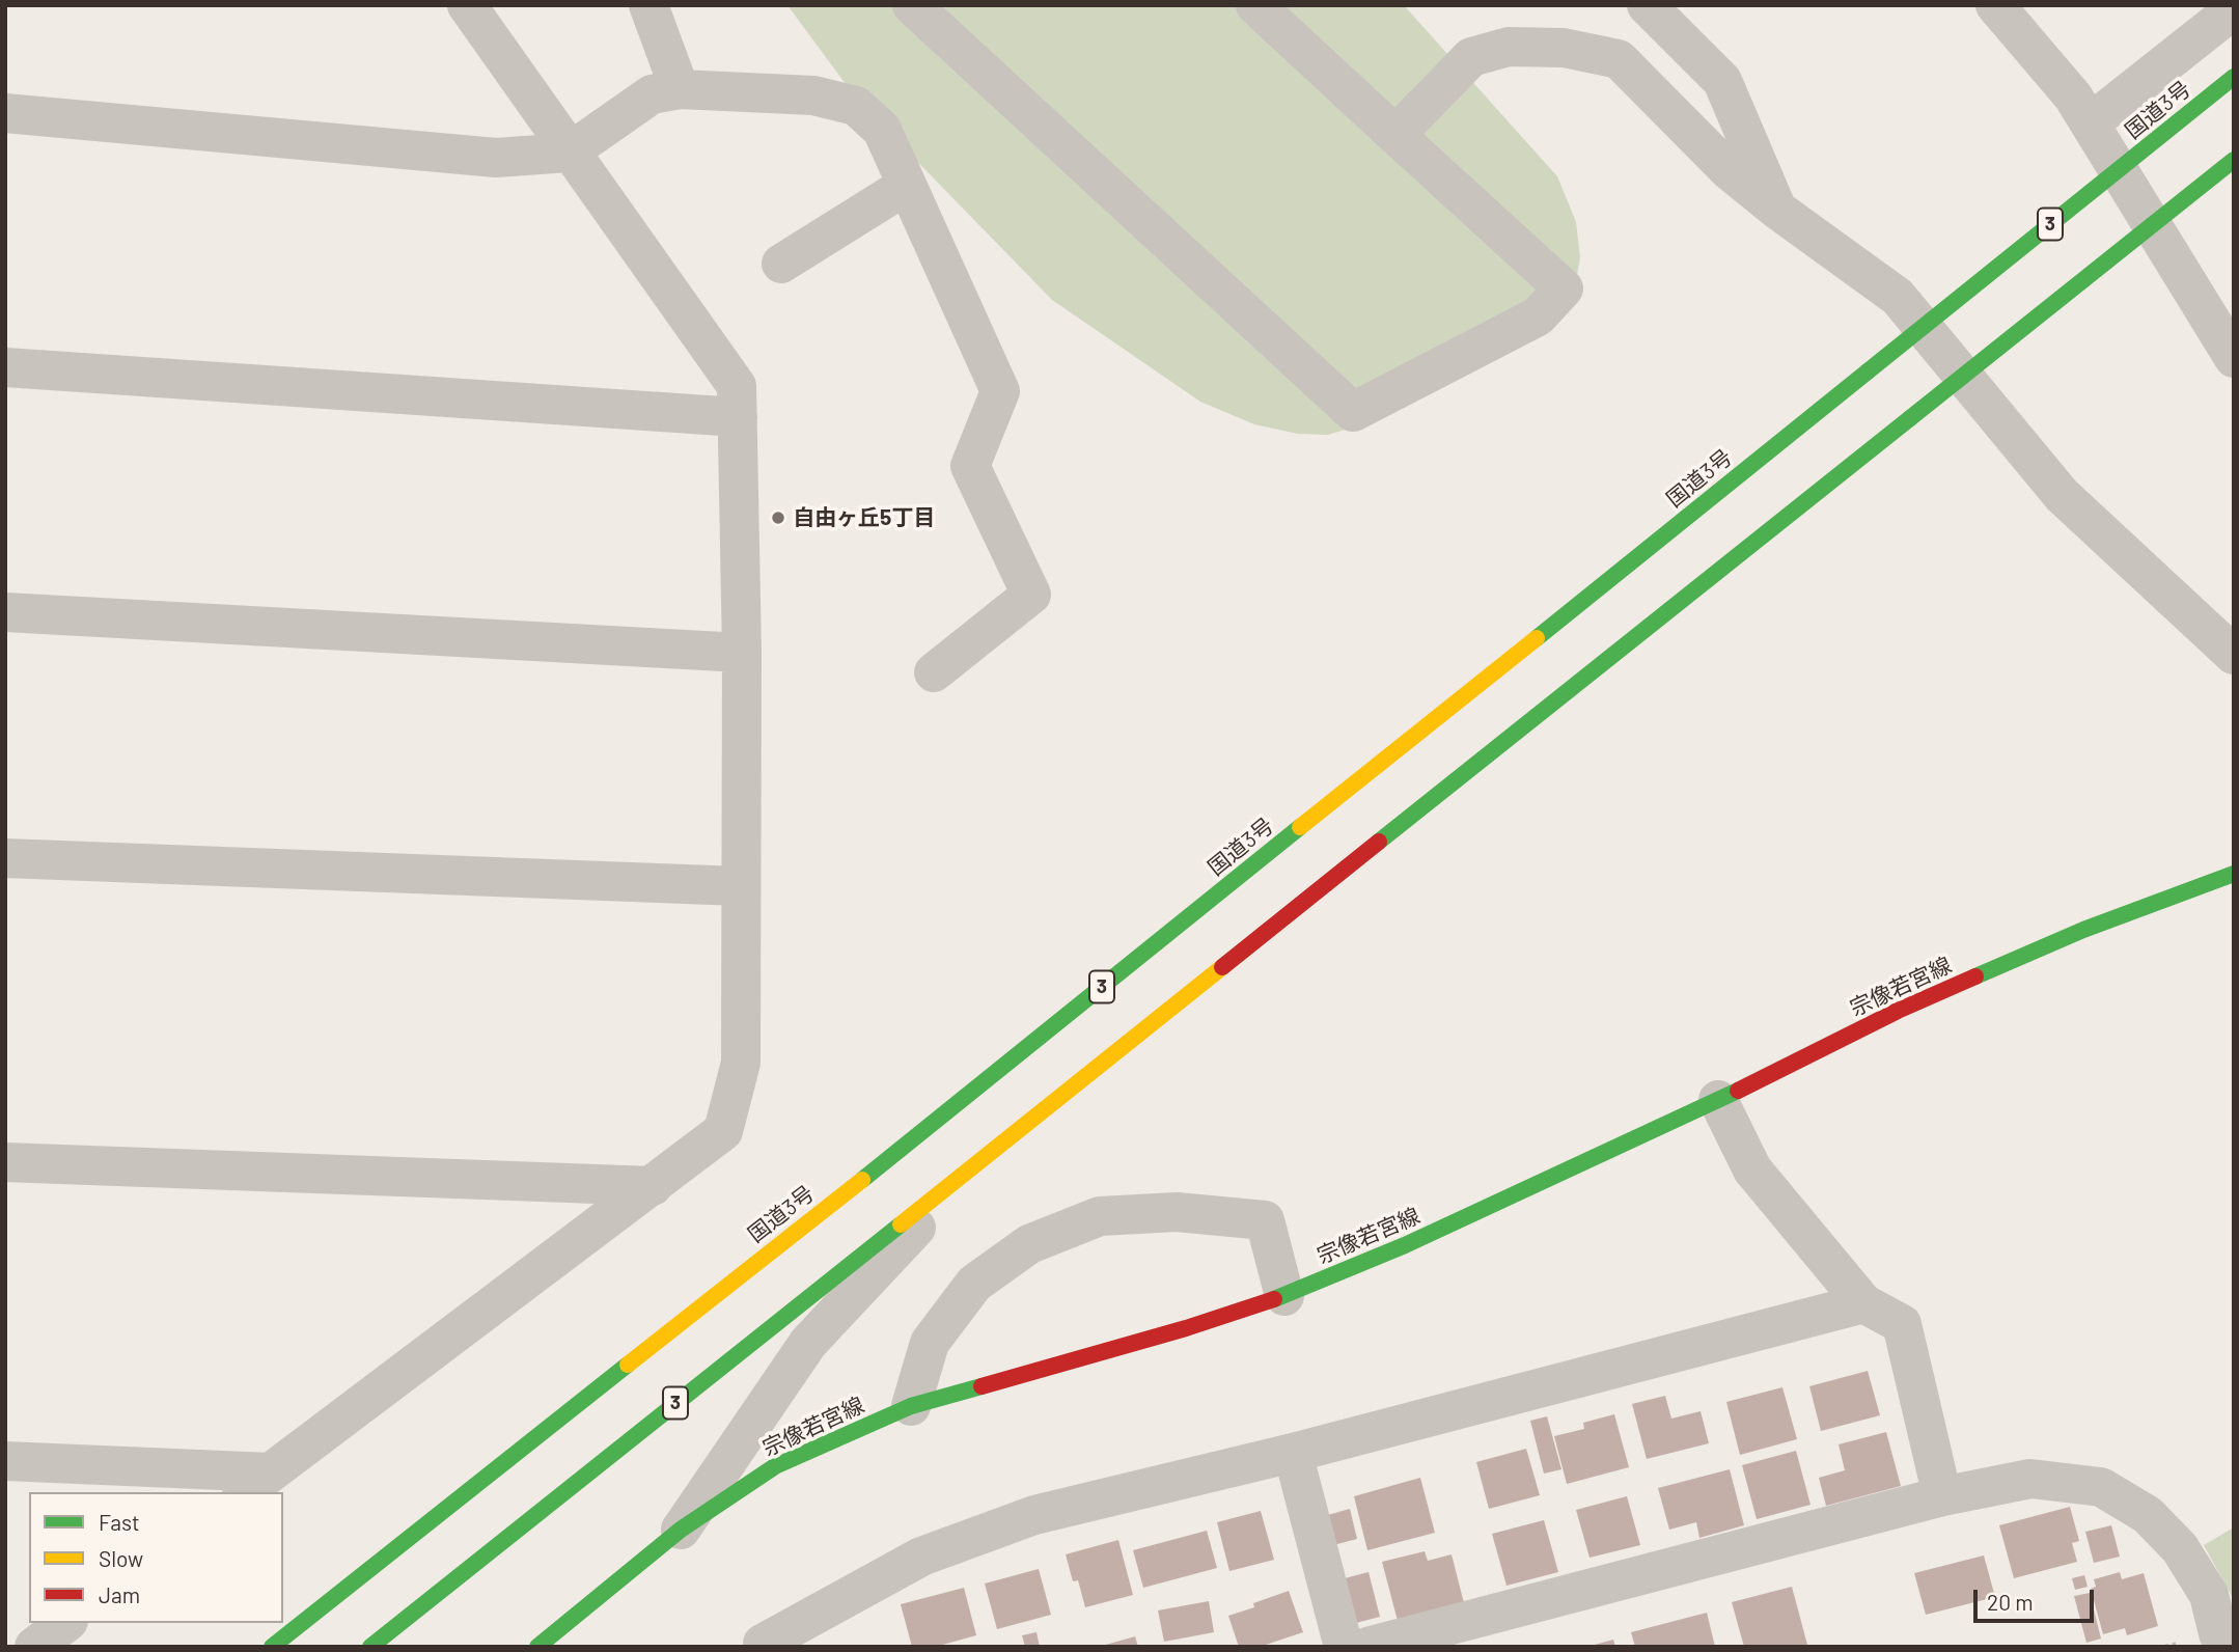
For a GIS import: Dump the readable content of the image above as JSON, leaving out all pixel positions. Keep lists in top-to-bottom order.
{
  "streets": {
    "main road": ["国道3号", "3", "宗像若宮線"]
  },
  "places": ["自由ヶ丘5丁目"],
  "legend": ["Fast", "Slow", "Jam"],
  "scale_bar": "20 m"
}
